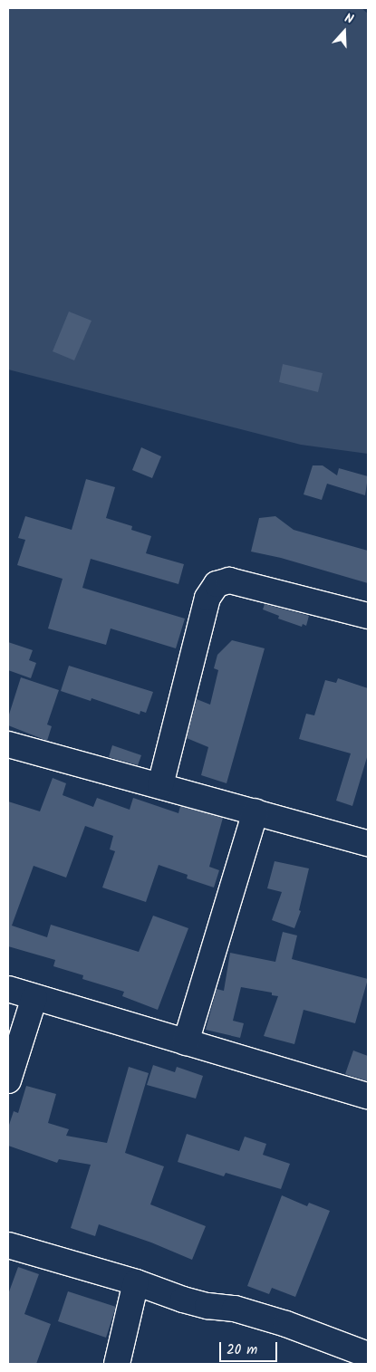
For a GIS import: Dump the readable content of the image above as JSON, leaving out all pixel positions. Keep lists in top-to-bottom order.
{
  "scale_bar": "20 m",
  "north": "top"
}
